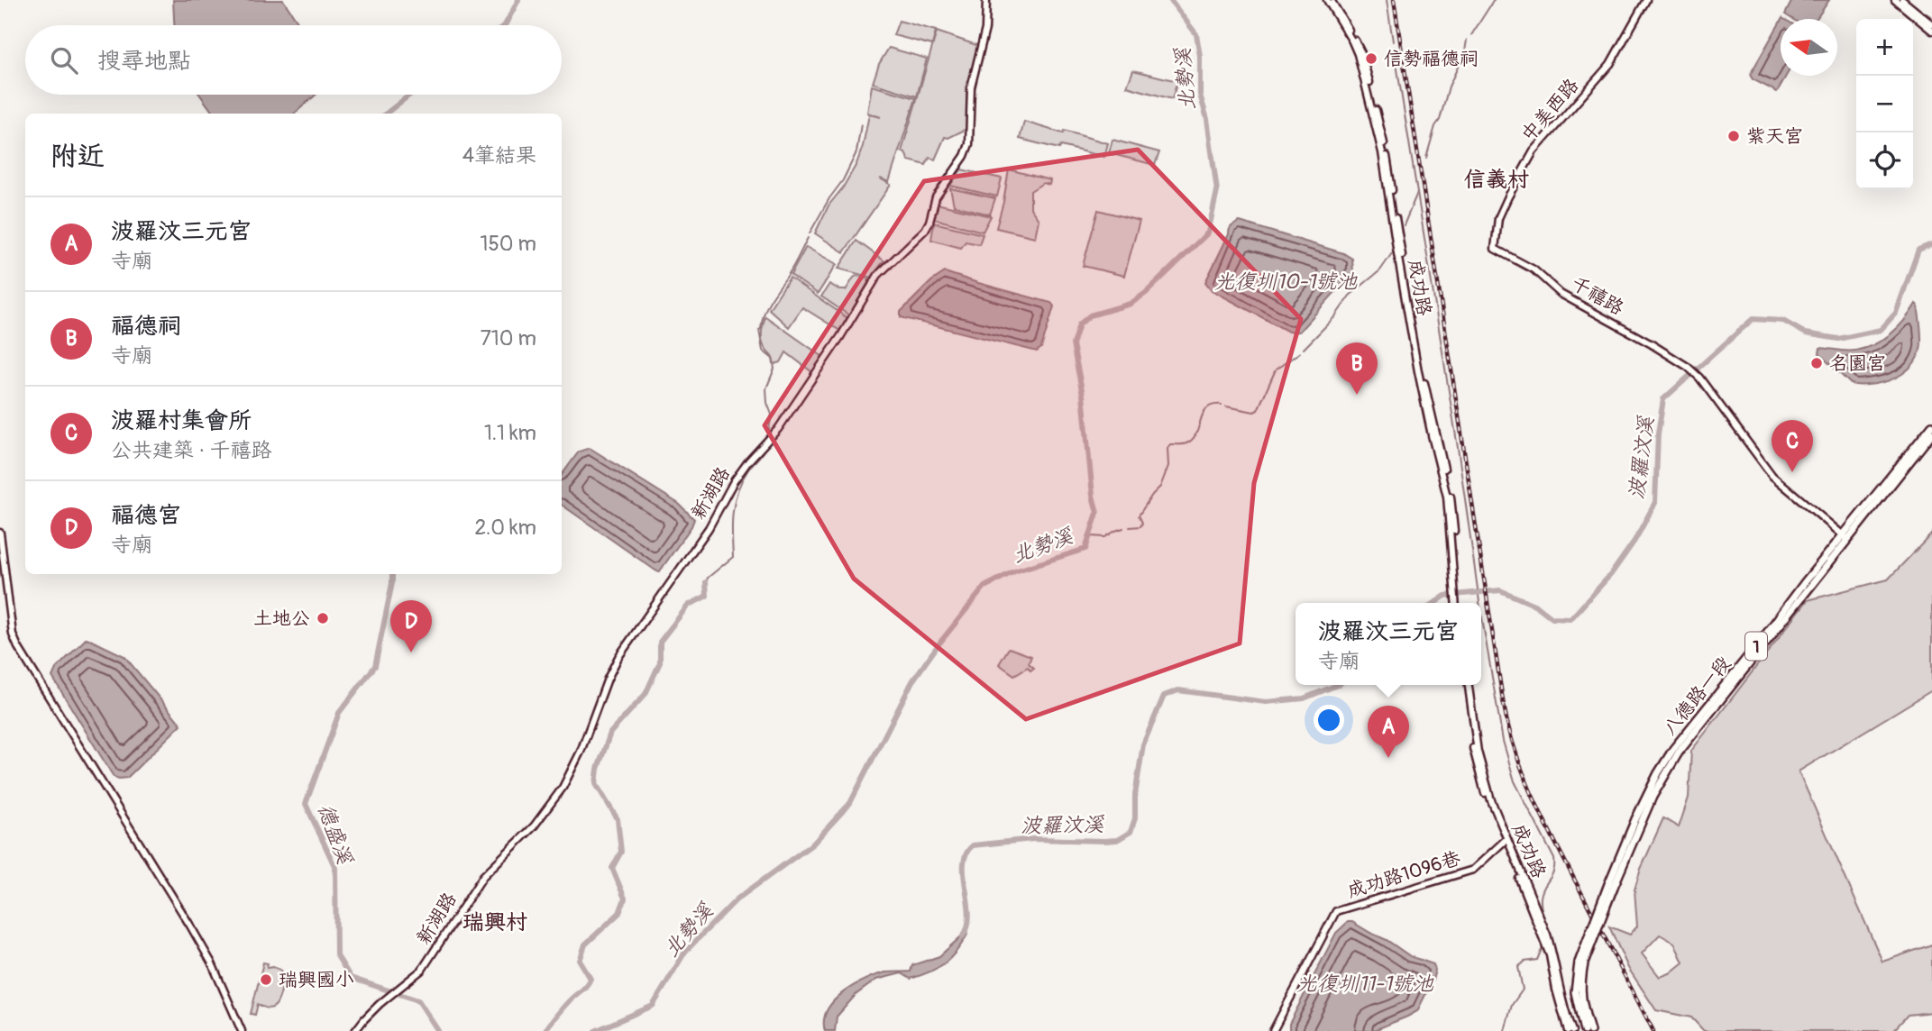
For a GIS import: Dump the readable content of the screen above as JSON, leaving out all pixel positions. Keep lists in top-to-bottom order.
{
  "streets": {
    "main road": ["1", "八德路一段"],
    "street": [
      "中美西路",
      "成功路",
      "千禧路",
      "新湖路",
      "成功路1096巷"
    ]
  },
  "crossings": [
    ["中美西路", "千禧路"],
    ["成功路", "成功路1096巷"],
    ["千禧路", "八德路一段"],
    ["1", "八德路一段"]
  ],
  "districts": ["信義村", "瑞興村"],
  "water": [
    "北勢溪",
    "光復圳10-1號池",
    "波羅汶溪",
    "德盛溪",
    "光復圳11-1號池"
  ],
  "places": [
    "信勢福德祠",
    "紫天宮",
    "名園宮",
    "土地公",
    "瑞興國小"
  ],
  "north": "left",
  "page": {
    "map_buttons": ["+", "−"],
    "search": "搜尋地點",
    "heading": ["附近", "4筆結果"],
    "list": [
      {
        "mark": "A",
        "name": "波羅汶三元宮",
        "note": "寺廟",
        "value": "150 m"
      },
      {
        "mark": "B",
        "name": "福德祠",
        "note": "寺廟",
        "value": "710 m"
      },
      {
        "mark": "C",
        "name": "波羅村集會所",
        "note": "公共建築 · 千禧路",
        "value": "1.1 km"
      },
      {
        "mark": "D",
        "name": "福德宮",
        "note": "寺廟",
        "value": "2.0 km"
      }
    ],
    "pins": [
      "B",
      "C",
      "D",
      "A"
    ],
    "popup": ["波羅汶三元宮", "寺廟"]
  }
}
